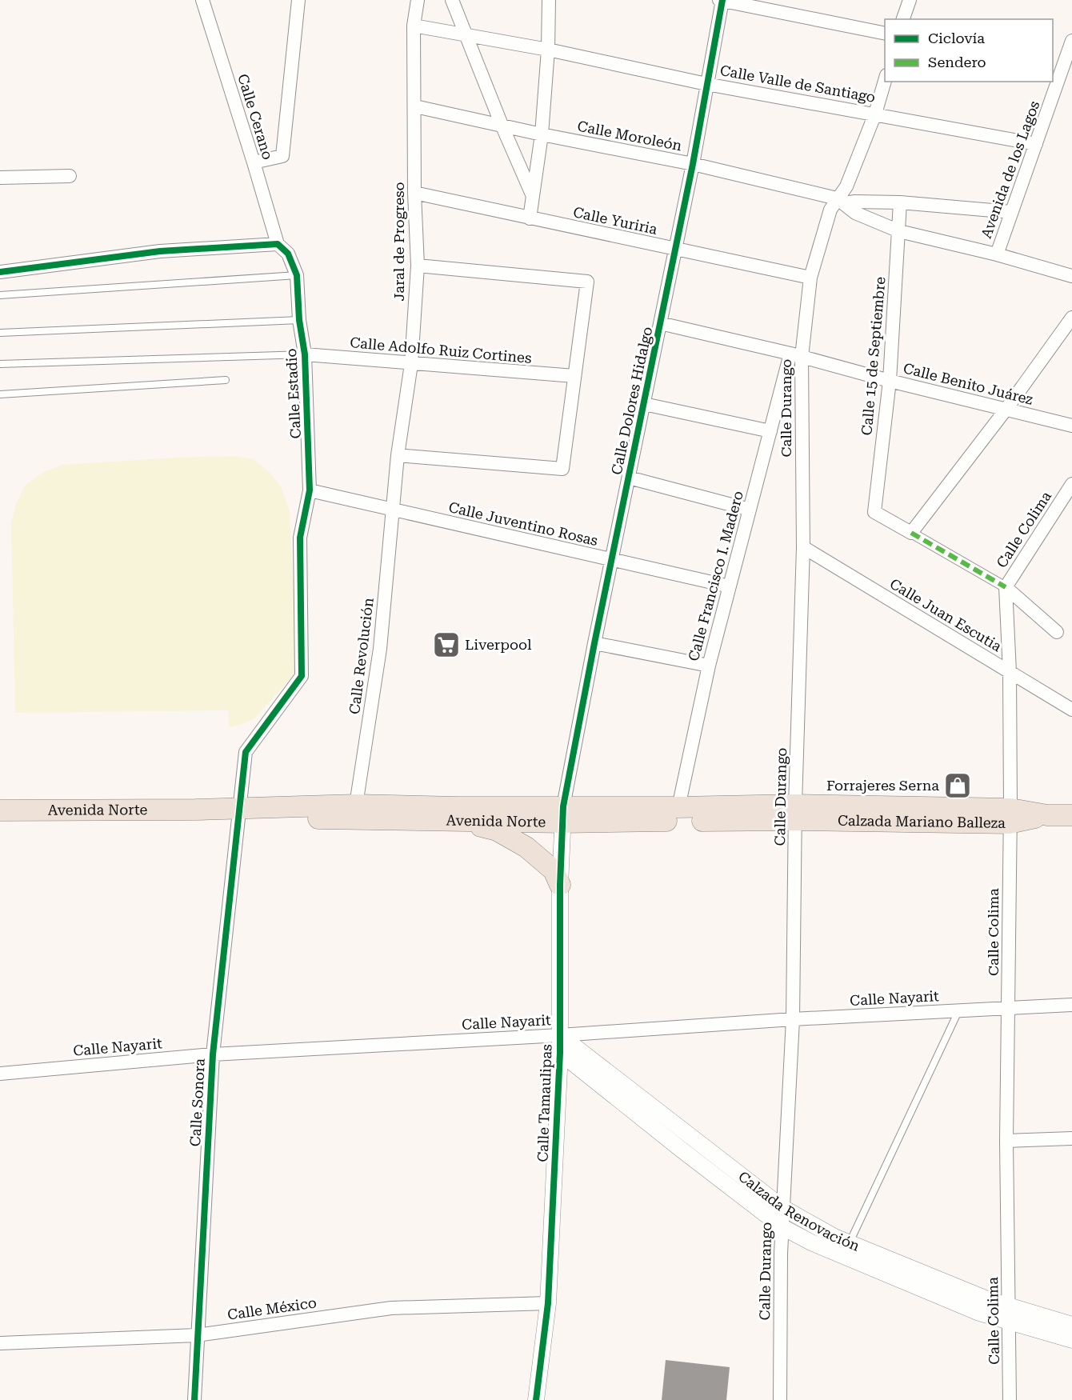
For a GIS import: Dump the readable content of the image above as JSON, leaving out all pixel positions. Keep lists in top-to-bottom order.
{
  "streets": {
    "main road": ["Avenida Norte", "Calzada Mariano Balleza"],
    "street": [
      "Calle Valle de Santiago",
      "Calle Cerano",
      "Calle Moroleón",
      "Avenida de los Lagos",
      "Calle Yuriria",
      "Jaral de Progreso",
      "Calle Adolfo Ruiz Cortines",
      "Calle 15 de Septiembre",
      "Calle Benito Juárez",
      "Calle Estadio",
      "Calle Dolores Hidalgo",
      "Calle Durango",
      "Calle Juventino Rosas",
      "Calle Colima",
      "Calle Francisco I. Madero",
      "Calle Juan Escutia",
      "Calle Revolución",
      "Calle Nayarit",
      "Calle Sonora",
      "Calle Tamaulipas",
      "Calzada Renovación",
      "Calle México"
    ]
  },
  "crossings": [
    ["Calle Valle de Santiago", "Avenida de los Lagos"],
    ["Calle Valle de Santiago", "Jaral de Progreso"],
    ["Calle Valle de Santiago", "Calle Dolores Hidalgo"],
    ["Calle Valle de Santiago", "Calle Durango"],
    ["Calle Cerano", "Calle Estadio"],
    ["Calle Moroleón", "Jaral de Progreso"],
    ["Calle Moroleón", "Calle Dolores Hidalgo"],
    ["Calle Moroleón", "Calle Durango"],
    ["Calle Yuriria", "Jaral de Progreso"],
    ["Calle Yuriria", "Calle Dolores Hidalgo"],
    ["Calle Yuriria", "Calle Durango"],
    ["Jaral de Progreso", "Calle Adolfo Ruiz Cortines"],
    ["Jaral de Progreso", "Calle Juventino Rosas"],
    ["Jaral de Progreso", "Calle Revolución"],
    ["Calle Adolfo Ruiz Cortines", "Calle Estadio"],
    ["Calle 15 de Septiembre", "Calle Benito Juárez"],
    ["Calle Benito Juárez", "Calle Dolores Hidalgo"],
    ["Calle Benito Juárez", "Calle Durango"],
    ["Calle Benito Juárez", "Calle Francisco I. Madero"],
    ["Calle Estadio", "Calle Juventino Rosas"],
    ["Calle Estadio", "Avenida Norte"],
    ["Calle Estadio", "Calle Sonora"],
    ["Calle Dolores Hidalgo", "Calle Juventino Rosas"],
    ["Calle Dolores Hidalgo", "Avenida Norte"],
    ["Calle Dolores Hidalgo", "Calle Tamaulipas"],
    ["Calle Durango", "Calle Francisco I. Madero"],
    ["Calle Durango", "Calle Juan Escutia"],
    ["Calle Durango", "Avenida Norte"],
    ["Calle Durango", "Calzada Mariano Balleza"],
    ["Calle Durango", "Calle Nayarit"],
    ["Calle Durango", "Calzada Renovación"],
    ["Calle Juventino Rosas", "Calle Francisco I. Madero"],
    ["Calle Juventino Rosas", "Calle Revolución"],
    ["Calle Colima", "Calle Juan Escutia"],
    ["Calle Colima", "Calzada Mariano Balleza"],
    ["Calle Colima", "Calle Nayarit"],
    ["Calle Colima", "Calzada Renovación"],
    ["Calle Francisco I. Madero", "Avenida Norte"],
    ["Calle Revolución", "Avenida Norte"],
    ["Avenida Norte", "Calzada Mariano Balleza"],
    ["Avenida Norte", "Calle Sonora"],
    ["Avenida Norte", "Calle Tamaulipas"],
    ["Calle Nayarit", "Calle Sonora"],
    ["Calle Nayarit", "Calle Tamaulipas"],
    ["Calle Nayarit", "Calzada Renovación"],
    ["Calle Sonora", "Calle México"],
    ["Calle Tamaulipas", "Calzada Renovación"],
    ["Calle Tamaulipas", "Calle México"]
  ],
  "places": {
    "supermarket": ["Liverpool"],
    "shop": ["Forrajeres Serna"]
  },
  "legend": ["Ciclovía", "Sendero"]
}
